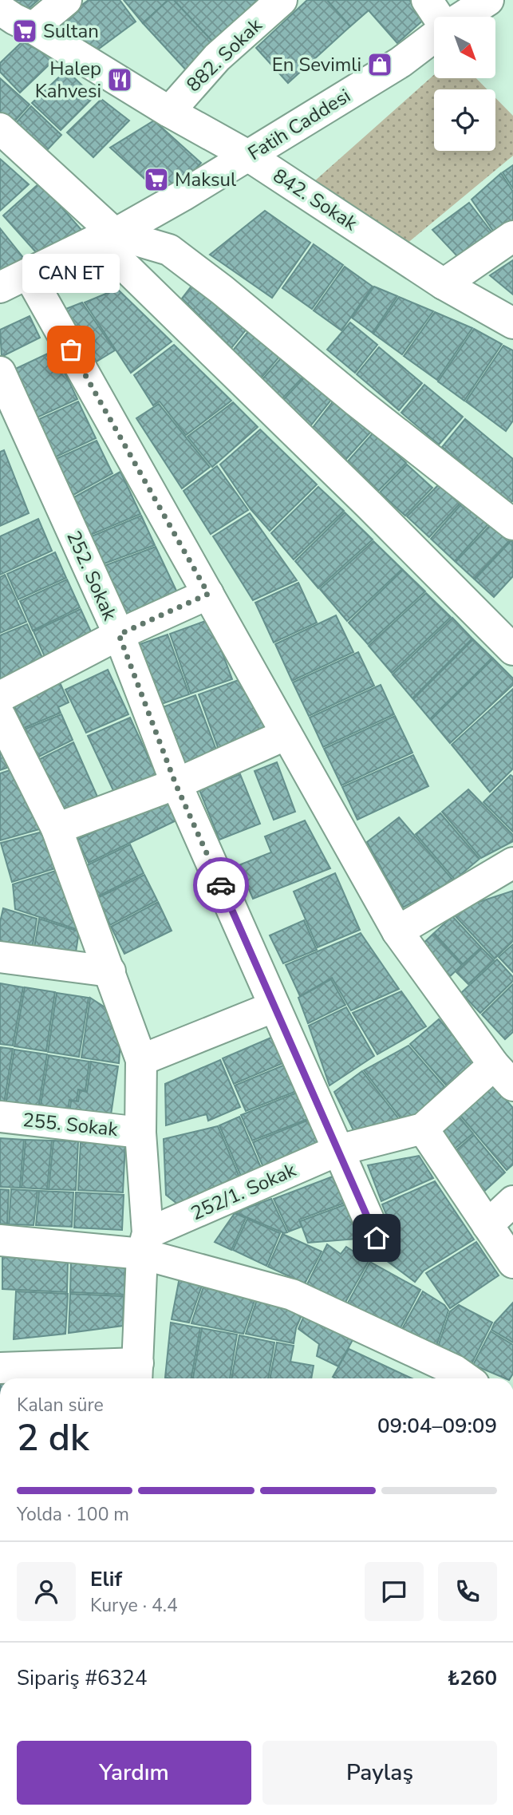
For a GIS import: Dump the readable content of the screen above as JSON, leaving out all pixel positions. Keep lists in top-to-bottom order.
{
  "streets": {
    "street": [
      "882. Sokak",
      "Fatih Caddesi",
      "842. Sokak",
      "252. Sokak",
      "255. Sokak",
      "252/1. Sokak"
    ]
  },
  "crossings": [
    ["882. Sokak", "842. Sokak"],
    ["Fatih Caddesi", "842. Sokak"],
    ["252. Sokak", "252/1. Sokak"]
  ],
  "places": {
    "supermarket": ["Sultan", "Maksul"],
    "shop": ["En Sevimli"],
    "restaurant": ["Halep Kahvesi"],
    "other": ["CAN ET"]
  },
  "north": "bottom right",
  "page": {
    "bubble": "CAN ET",
    "heading": ["2 dk", "Kalan süre", "09:04–09:09"],
    "panel": [
      "Elif",
      "Kurye · 4.4",
      "Sipariş #6324",
      "₺260"
    ],
    "bar": "Yolda · 100 m",
    "buttons": ["Yardım", "Paylaş"]
  }
}
